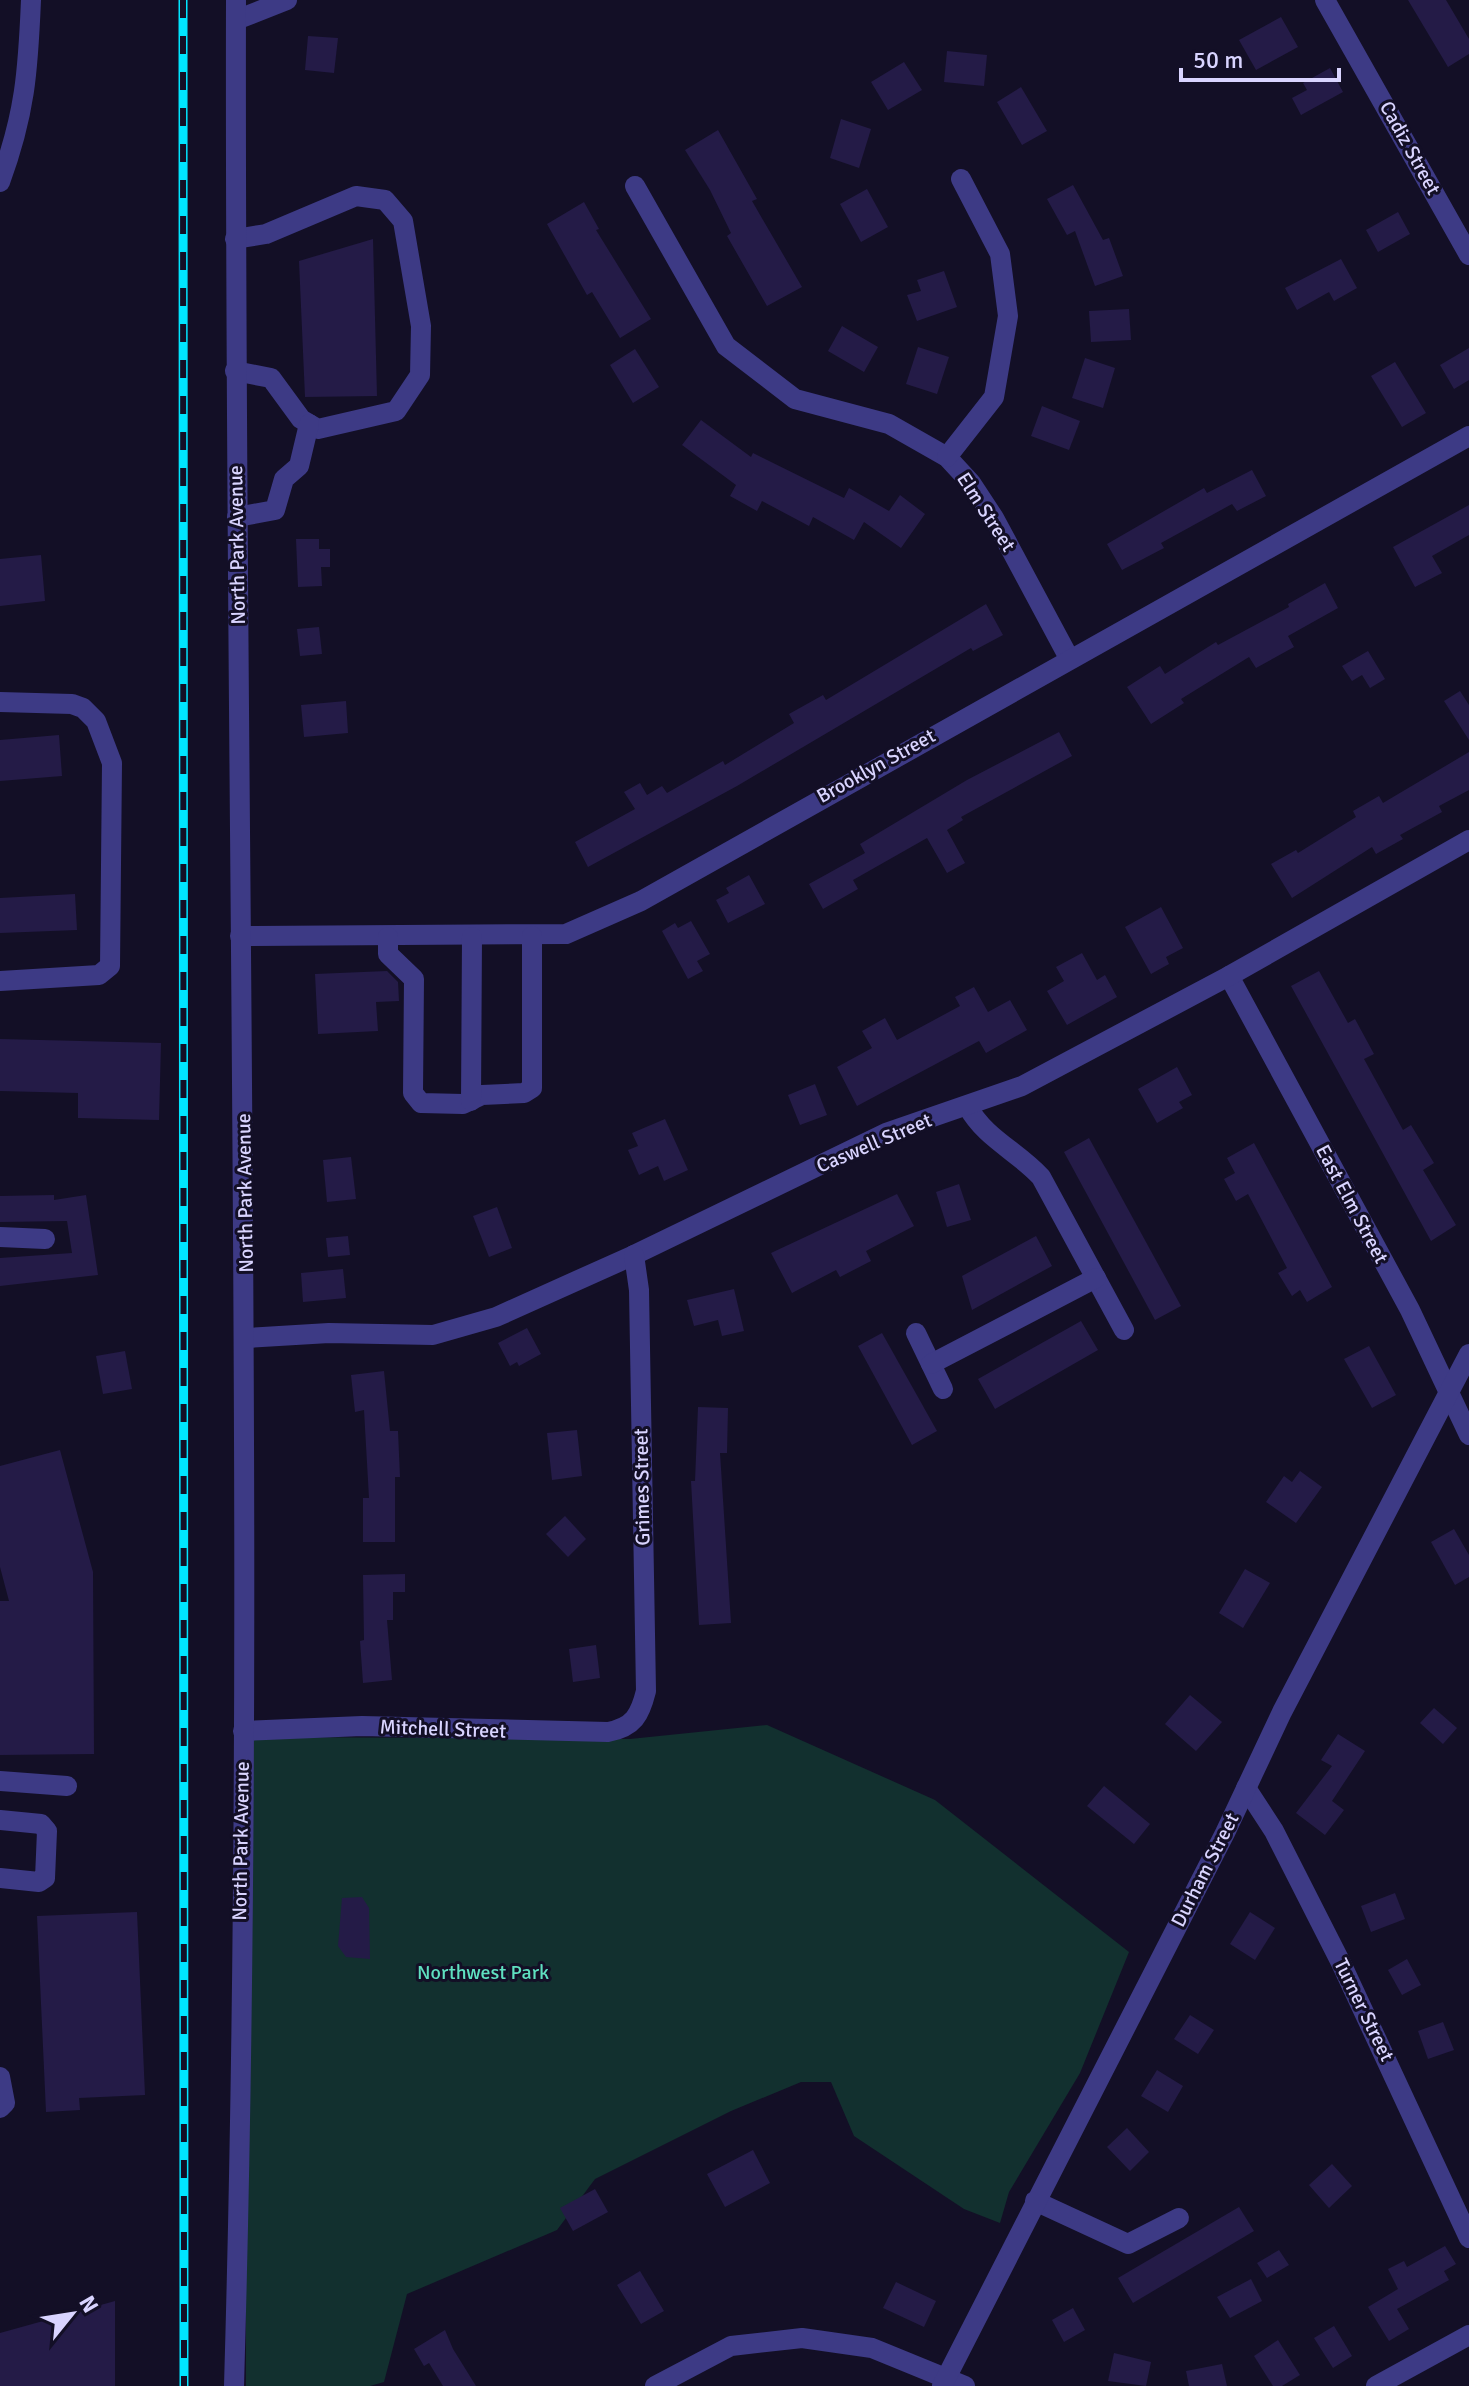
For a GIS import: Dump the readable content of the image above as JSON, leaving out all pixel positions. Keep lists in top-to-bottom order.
{
  "streets": {
    "street": [
      "Cadiz Street",
      "Elm Street",
      "North Park Avenue",
      "Brooklyn Street",
      "Caswell Street",
      "East Elm Street",
      "Grimes Street",
      "Mitchell Street",
      "Durham Street",
      "Turner Street"
    ]
  },
  "crossings": [
    ["Elm Street", "Brooklyn Street"],
    ["North Park Avenue", "Brooklyn Street"],
    ["North Park Avenue", "Caswell Street"],
    ["North Park Avenue", "Mitchell Street"],
    ["Caswell Street", "East Elm Street"],
    ["Caswell Street", "Grimes Street"],
    ["East Elm Street", "Durham Street"],
    ["Grimes Street", "Mitchell Street"],
    ["Durham Street", "Turner Street"]
  ],
  "parks": ["Northwest Park"],
  "scale_bar": "50 m",
  "north": "top right"
}
